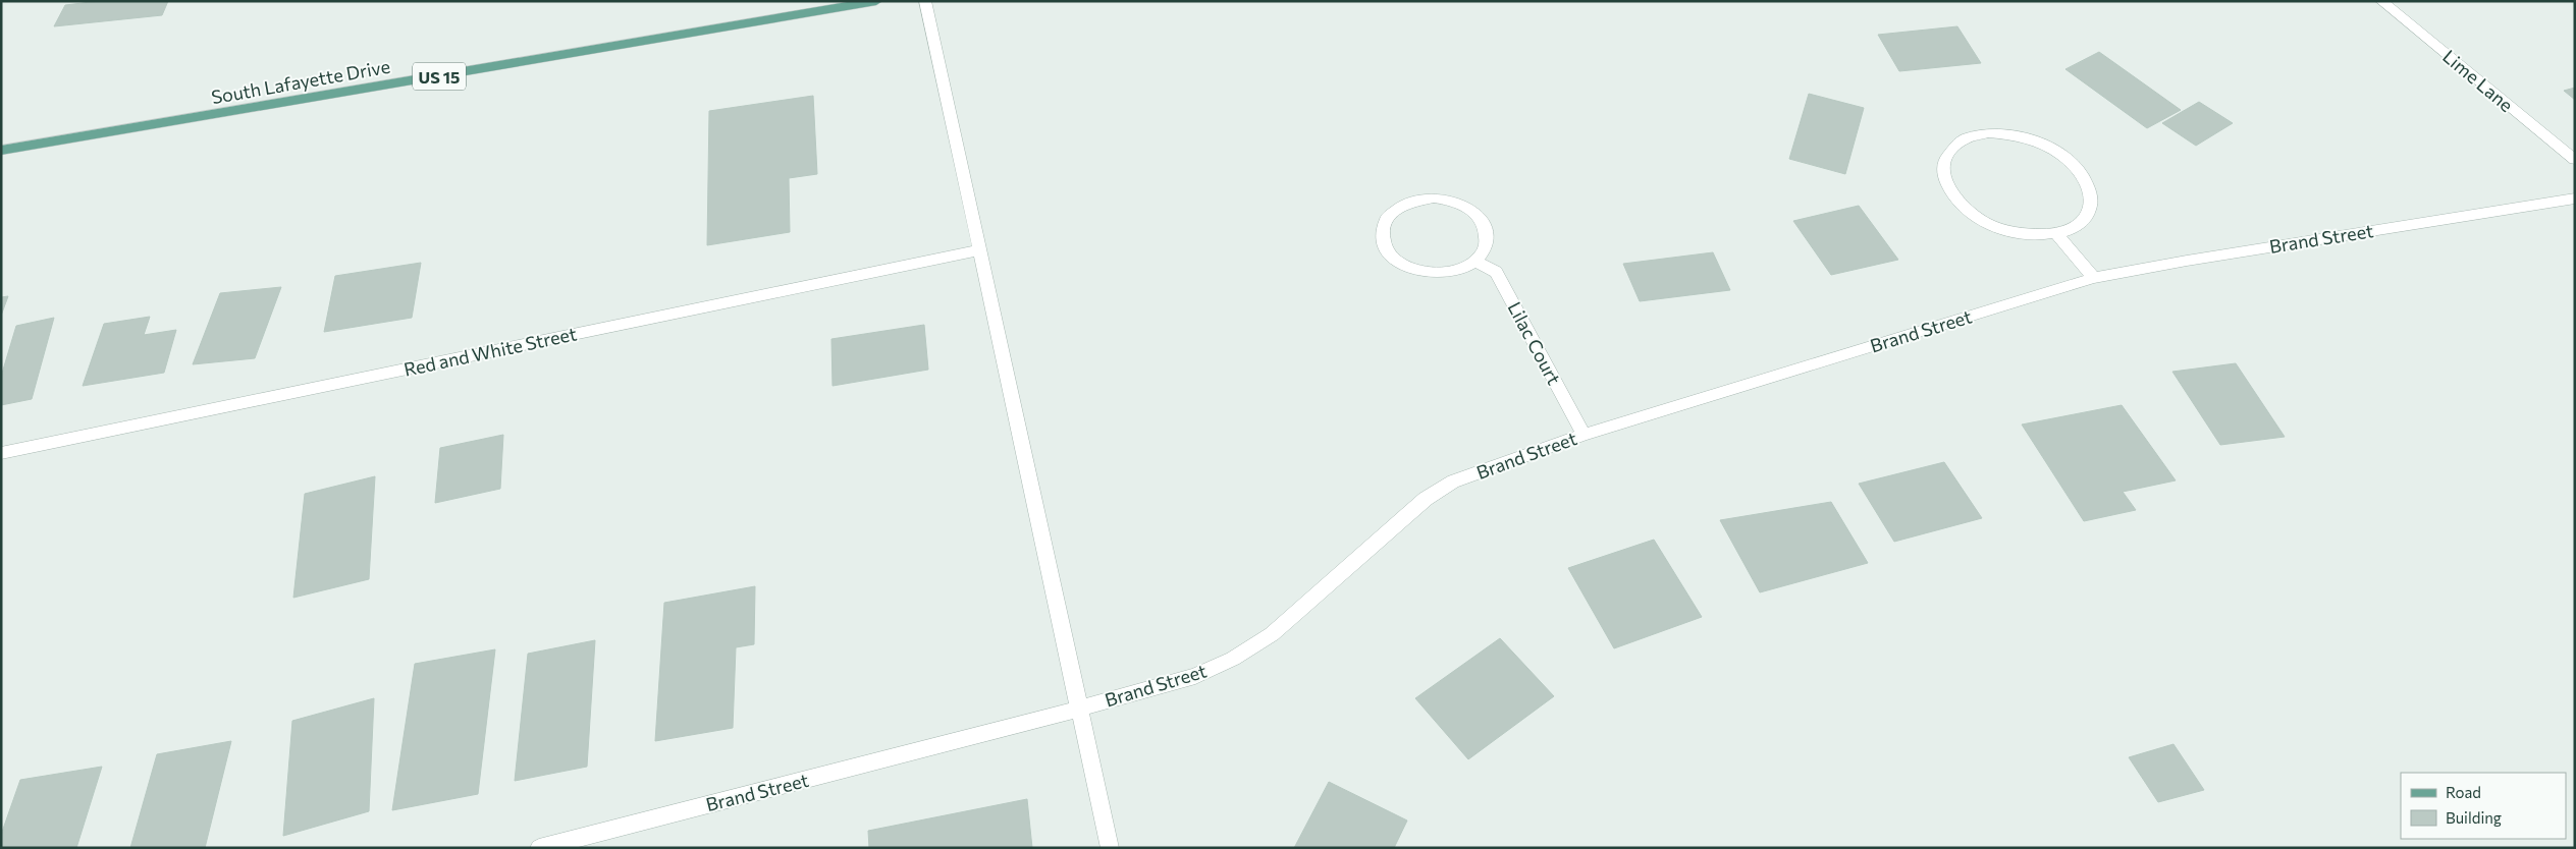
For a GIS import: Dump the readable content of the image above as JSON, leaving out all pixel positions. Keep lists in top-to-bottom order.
{
  "streets": {
    "main road": ["US 15", "South Lafayette Drive"],
    "street": [
      "Lime Lane",
      "Brand Street",
      "Lilac Court",
      "Red and White Street"
    ]
  },
  "crossings": [
    ["Brand Street", "Lilac Court"]
  ],
  "legend": ["Road", "Building"]
}
